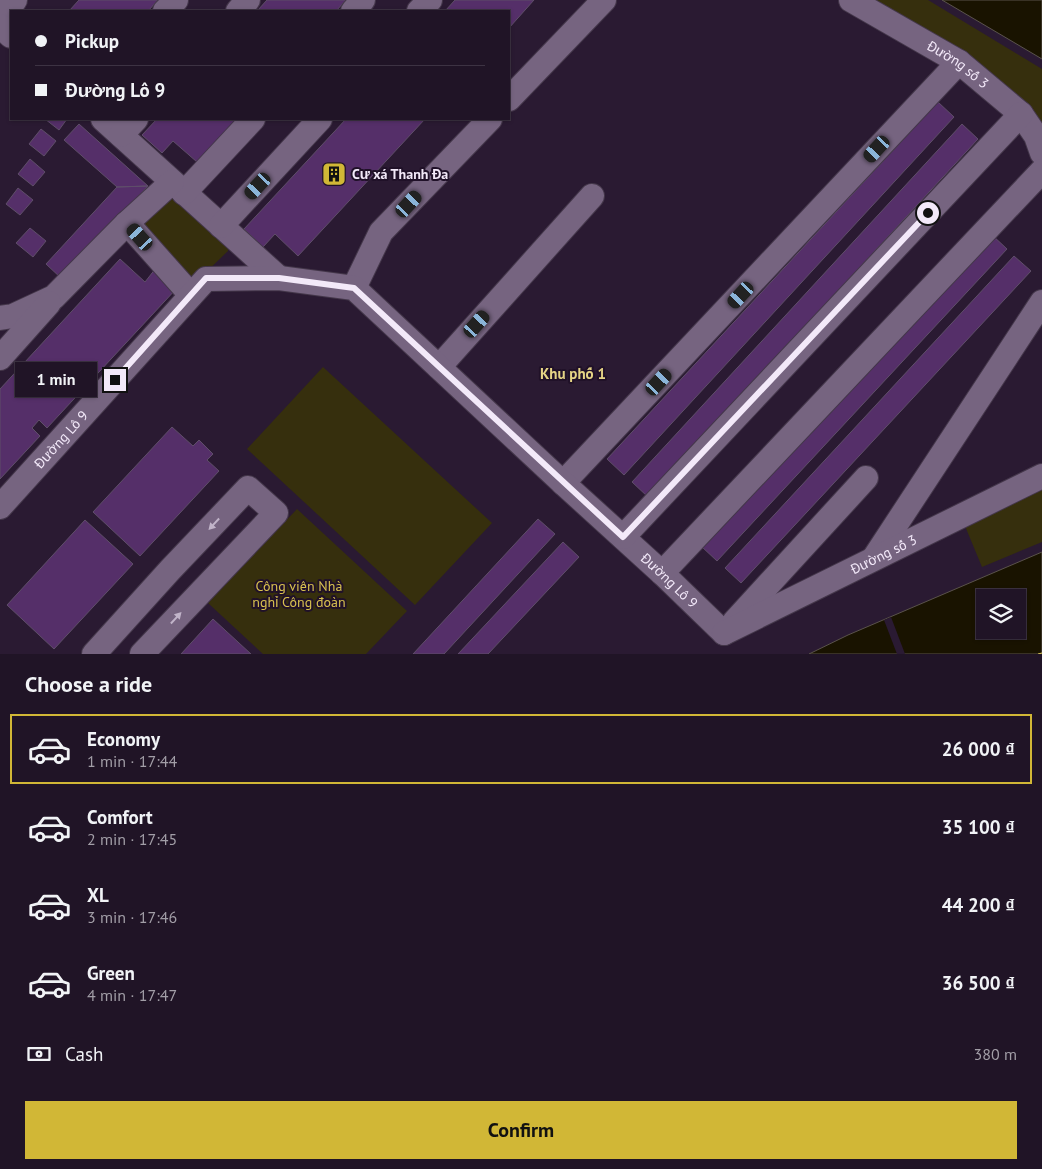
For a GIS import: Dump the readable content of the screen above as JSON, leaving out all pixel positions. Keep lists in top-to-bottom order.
{
  "streets": {
    "street": ["Đường số 3", "Đường Lô 9"]
  },
  "crossings": [
    ["Đường số 3", "Đường Lô 9"]
  ],
  "districts": ["Khu phố 1"],
  "parks": ["Công viên Nhà nghỉ Công đoàn"],
  "places": {
    "building": ["Cư xá Thanh Đa"]
  },
  "page": {
    "banner": ["Pickup", "Đường Lô 9"],
    "bubble": "1 min",
    "heading": "Choose a ride",
    "list": [
      {
        "name": "Economy",
        "note": "1 min · 17:44",
        "value": "26 000 ₫"
      },
      {
        "name": "Comfort",
        "note": "2 min · 17:45",
        "value": "35 100 ₫"
      },
      {
        "name": "XL",
        "note": "3 min · 17:46",
        "value": "44 200 ₫"
      },
      {
        "name": "Green",
        "note": "4 min · 17:47",
        "value": "36 500 ₫"
      }
    ],
    "pay": ["Cash", "380 m"],
    "buttons": "Confirm"
  }
}
